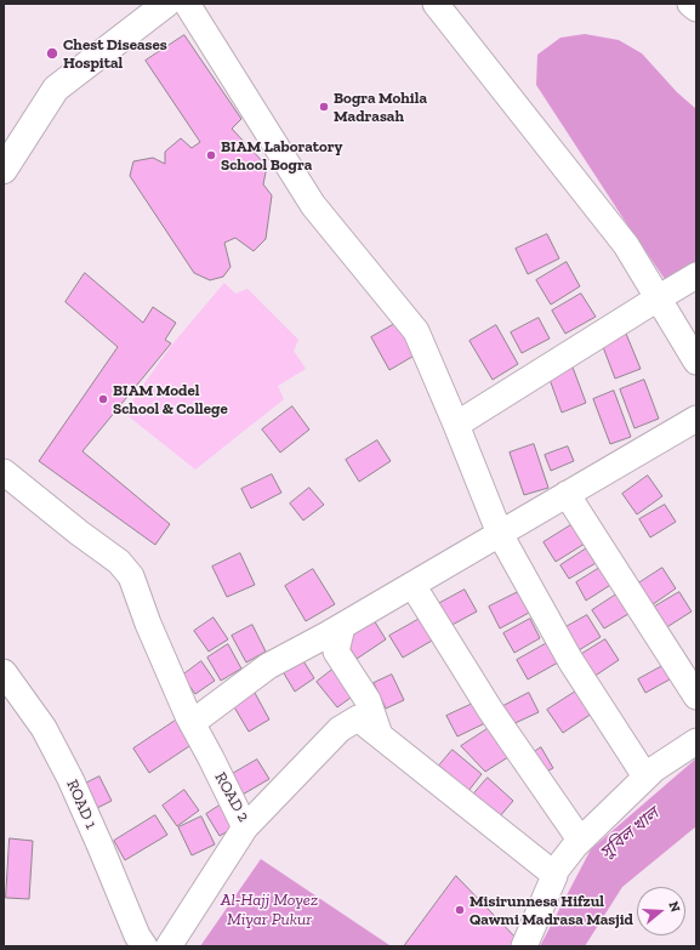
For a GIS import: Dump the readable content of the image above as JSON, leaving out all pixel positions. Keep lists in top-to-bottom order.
{
  "streets": {
    "street": ["ROAD 2", "ROAD 1"]
  },
  "water": ["সুবিল খাল", "Al-Hajj Moyez Miyar Pukur"],
  "places": [
    "Chest Diseases Hospital",
    "Bogra Mohila Madrasah",
    "BIAM Laboratory School Bogra",
    "BIAM Model School & College",
    "Misirunnesa Hifzul Qawmi Madrasa Masjid"
  ],
  "north": "right"
}
